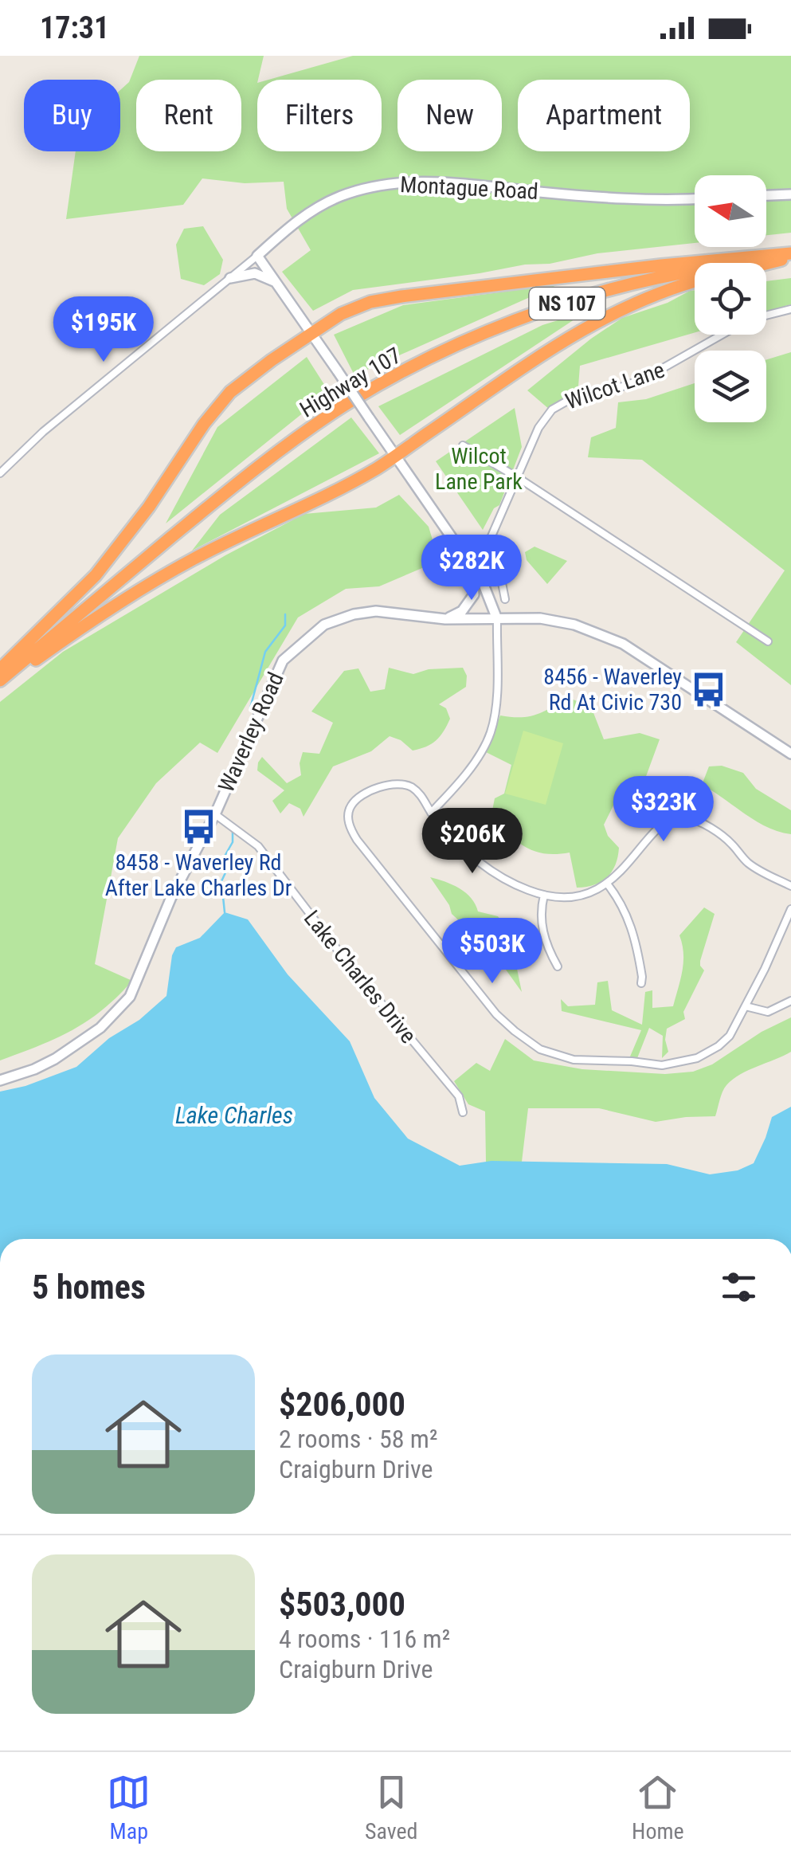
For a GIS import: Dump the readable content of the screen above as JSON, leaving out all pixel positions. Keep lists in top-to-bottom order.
{
  "streets": {
    "highway": ["NS 107", "Highway 107"],
    "main road": ["Montague Road", "Waverley Road"],
    "street": ["Wilcot Lane", "Lake Charles Drive"]
  },
  "crossings": [
    ["Waverley Road", "Lake Charles Drive"]
  ],
  "water": ["Lake Charles"],
  "parks": ["Wilcot Lane Park"],
  "places": {
    "bus stop": ["8456 - Waverley Rd At Civic 730", "8458 - Waverley Rd After Lake Charles Dr"]
  },
  "north": "left",
  "page": {
    "status": "17:31",
    "chip": [
      "Buy",
      "Rent",
      "Filters",
      "New",
      "Apartment"
    ],
    "price": [
      "$195K",
      "$282K",
      "$323K",
      "$206K",
      "$503K"
    ],
    "heading": "5 homes",
    "list": [
      {
        "name": "$206,000",
        "note": "2 rooms · 58 m² · Craigburn Drive"
      },
      {
        "name": "$503,000",
        "note": "4 rooms · 116 m² · Craigburn Drive"
      }
    ],
    "tabs": ["Map", "Saved", "Home"]
  }
}
